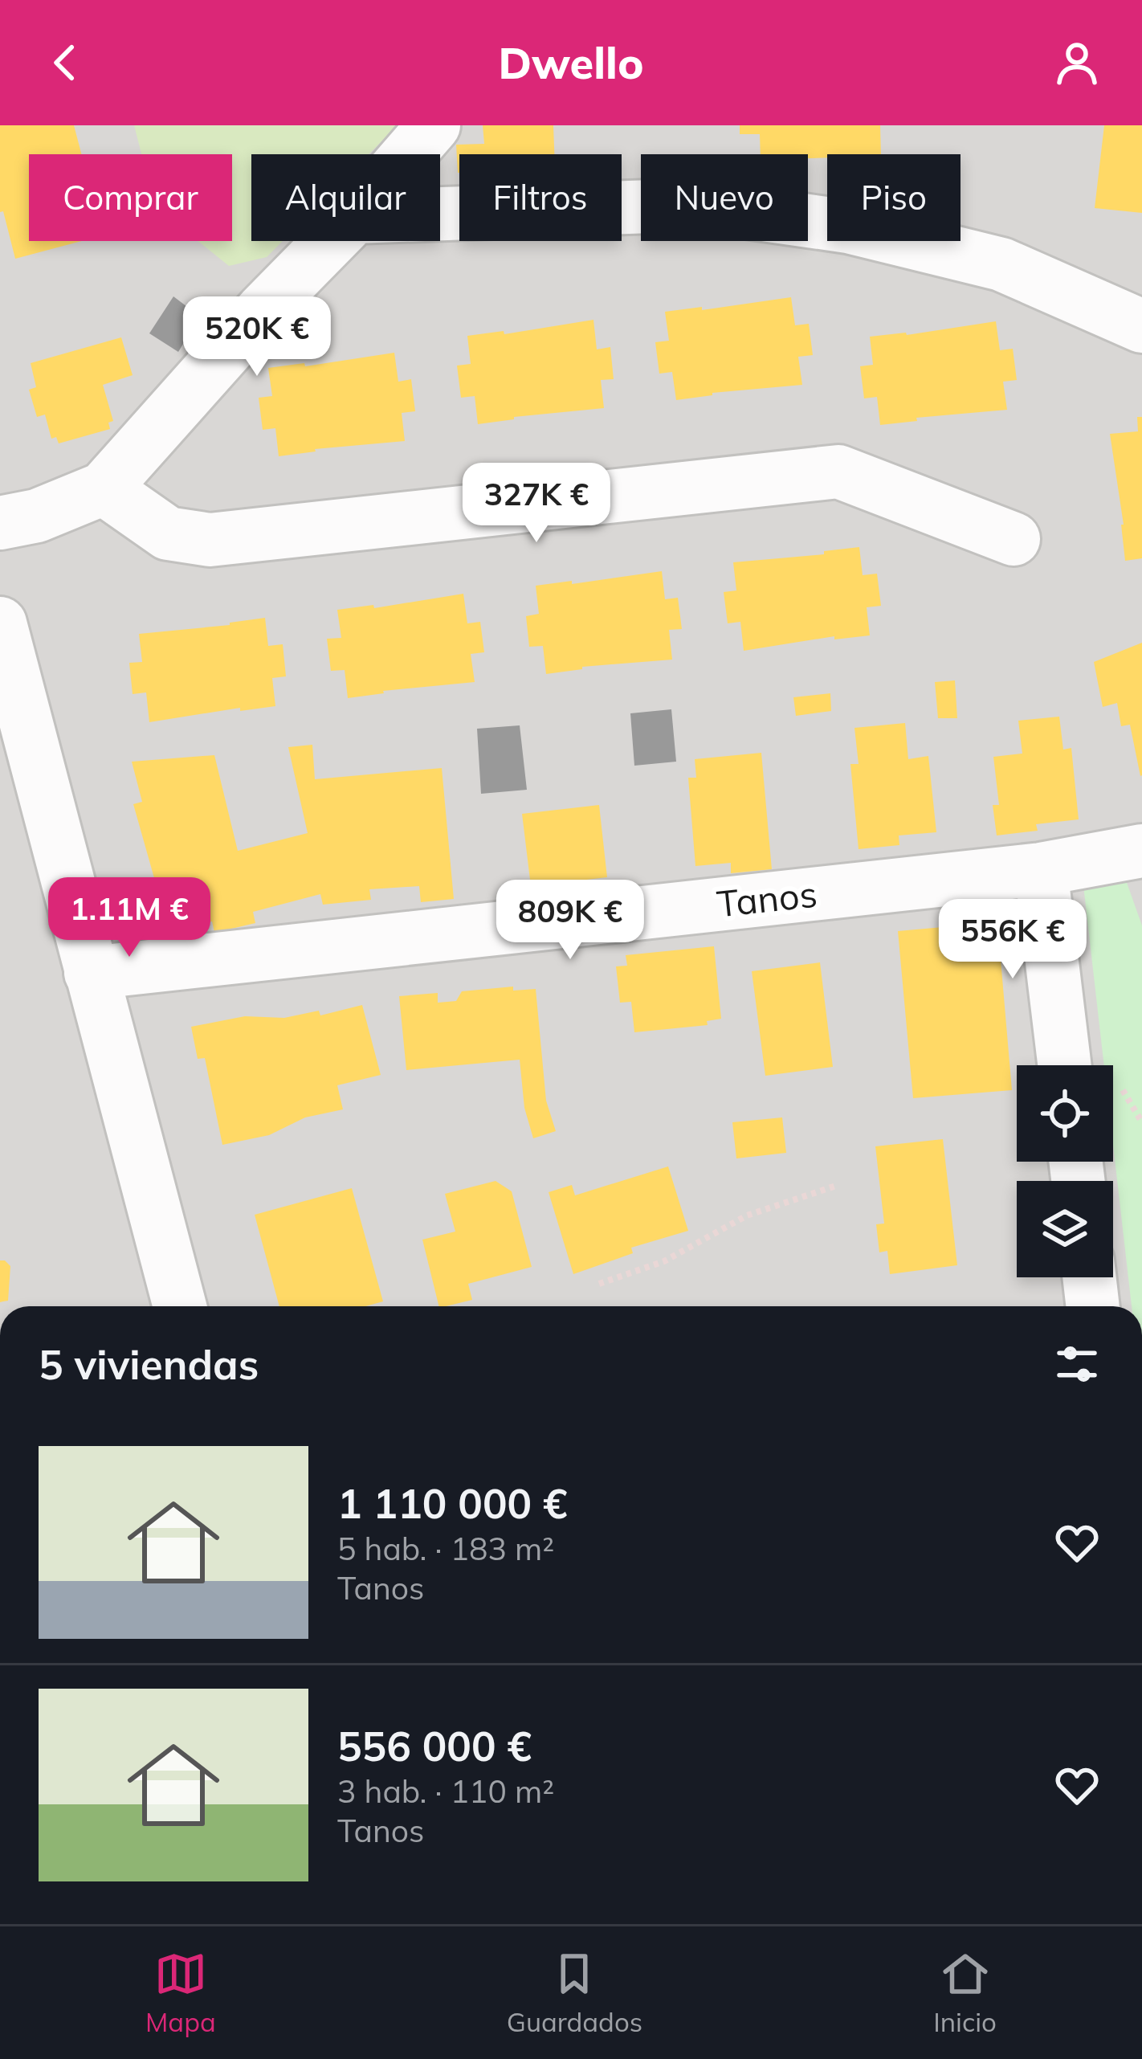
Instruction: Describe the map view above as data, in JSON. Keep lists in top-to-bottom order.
{
  "streets": {
    "street": ["Tanos"]
  },
  "page": {
    "header": "Dwello",
    "chip": [
      "Comprar",
      "Alquilar",
      "Filtros",
      "Nuevo",
      "Piso"
    ],
    "price": [
      "520K €",
      "327K €",
      "1.11M €",
      "809K €",
      "556K €"
    ],
    "heading": "5 viviendas",
    "list": [
      {
        "name": "1 110 000 €",
        "note": "5 hab. · 183 m² · Tanos"
      },
      {
        "name": "556 000 €",
        "note": "3 hab. · 110 m² · Tanos"
      }
    ],
    "tabs": ["Mapa", "Guardados", "Inicio"]
  }
}
